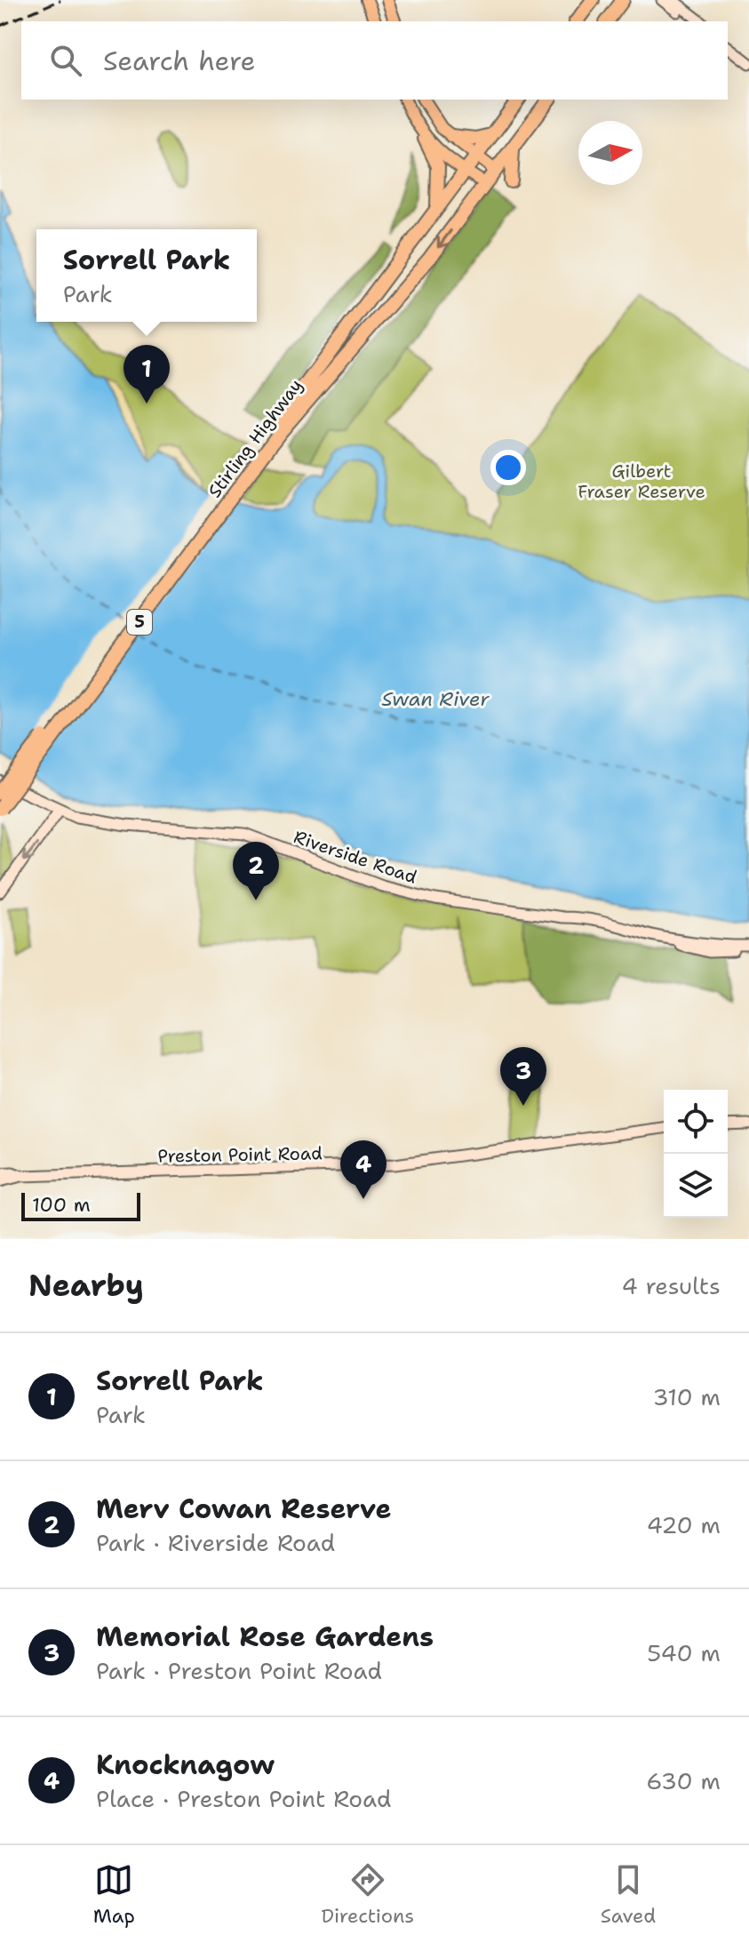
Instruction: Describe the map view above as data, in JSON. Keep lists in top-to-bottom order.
{
  "streets": {
    "highway": ["Stirling Highway", "5"],
    "street": ["Riverside Road", "Preston Point Road"]
  },
  "water": ["Swan River"],
  "parks": ["Gilbert Fraser Reserve"],
  "scale_bar": "100 m",
  "north": "right",
  "page": {
    "search": "Search here",
    "popup": ["Sorrell Park", "Park"],
    "pins": [
      "1",
      "2",
      "3",
      "4"
    ],
    "scale": "100 m",
    "heading": ["Nearby", "4 results"],
    "list": [
      {
        "mark": "1",
        "name": "Sorrell Park",
        "note": "Park",
        "value": "310 m"
      },
      {
        "mark": "2",
        "name": "Merv Cowan Reserve",
        "note": "Park · Riverside Road",
        "value": "420 m"
      },
      {
        "mark": "3",
        "name": "Memorial Rose Gardens",
        "note": "Park · Preston Point Road",
        "value": "540 m"
      },
      {
        "mark": "4",
        "name": "Knocknagow",
        "note": "Place · Preston Point Road",
        "value": "630 m"
      }
    ],
    "nav": ["Map", "Directions", "Saved"]
  }
}
